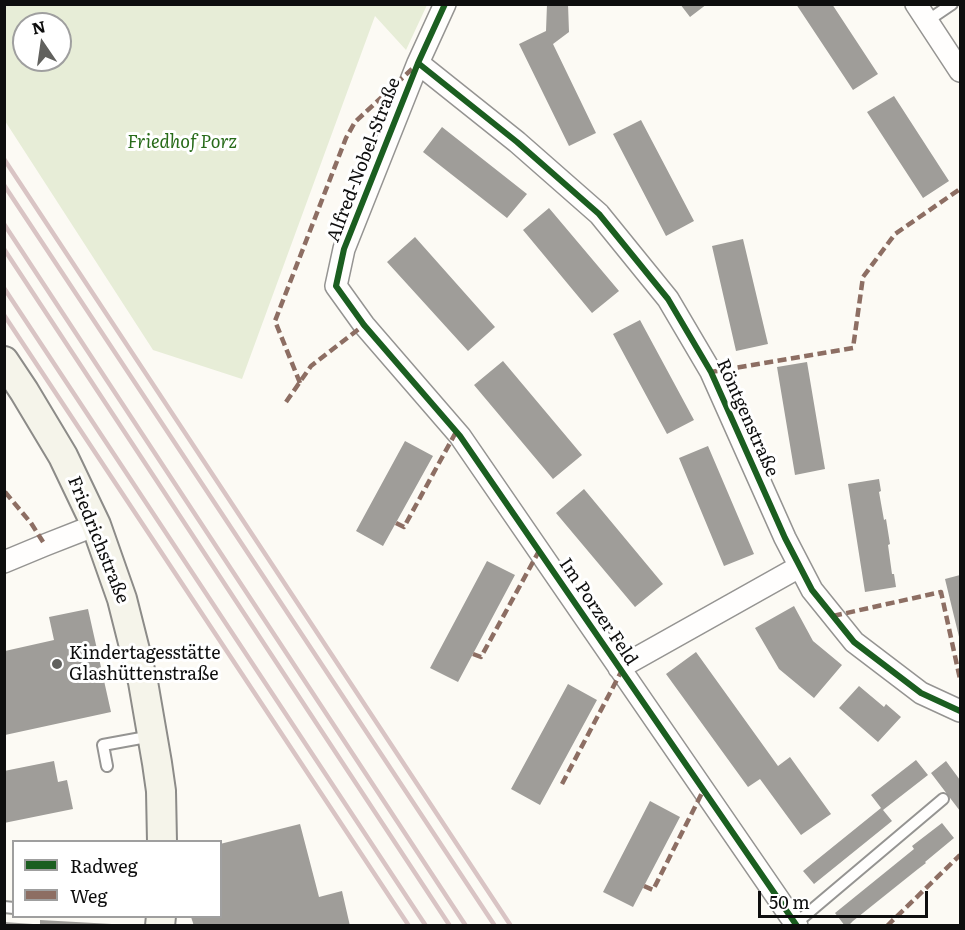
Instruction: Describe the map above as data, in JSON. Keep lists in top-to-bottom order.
{
  "streets": {
    "street": [
      "Alfred-Nobel-Straße",
      "Röntgenstraße",
      "Friedrichstraße",
      "Im Porzer Feld"
    ]
  },
  "crossings": [
    ["Alfred-Nobel-Straße", "Röntgenstraße"],
    ["Alfred-Nobel-Straße", "Im Porzer Feld"]
  ],
  "parks": ["Friedhof Porz"],
  "places": ["Kindertagesstätte Glashüttenstraße"],
  "legend": ["Radweg", "Weg"],
  "scale_bar": "50 m",
  "north": "top"
}
